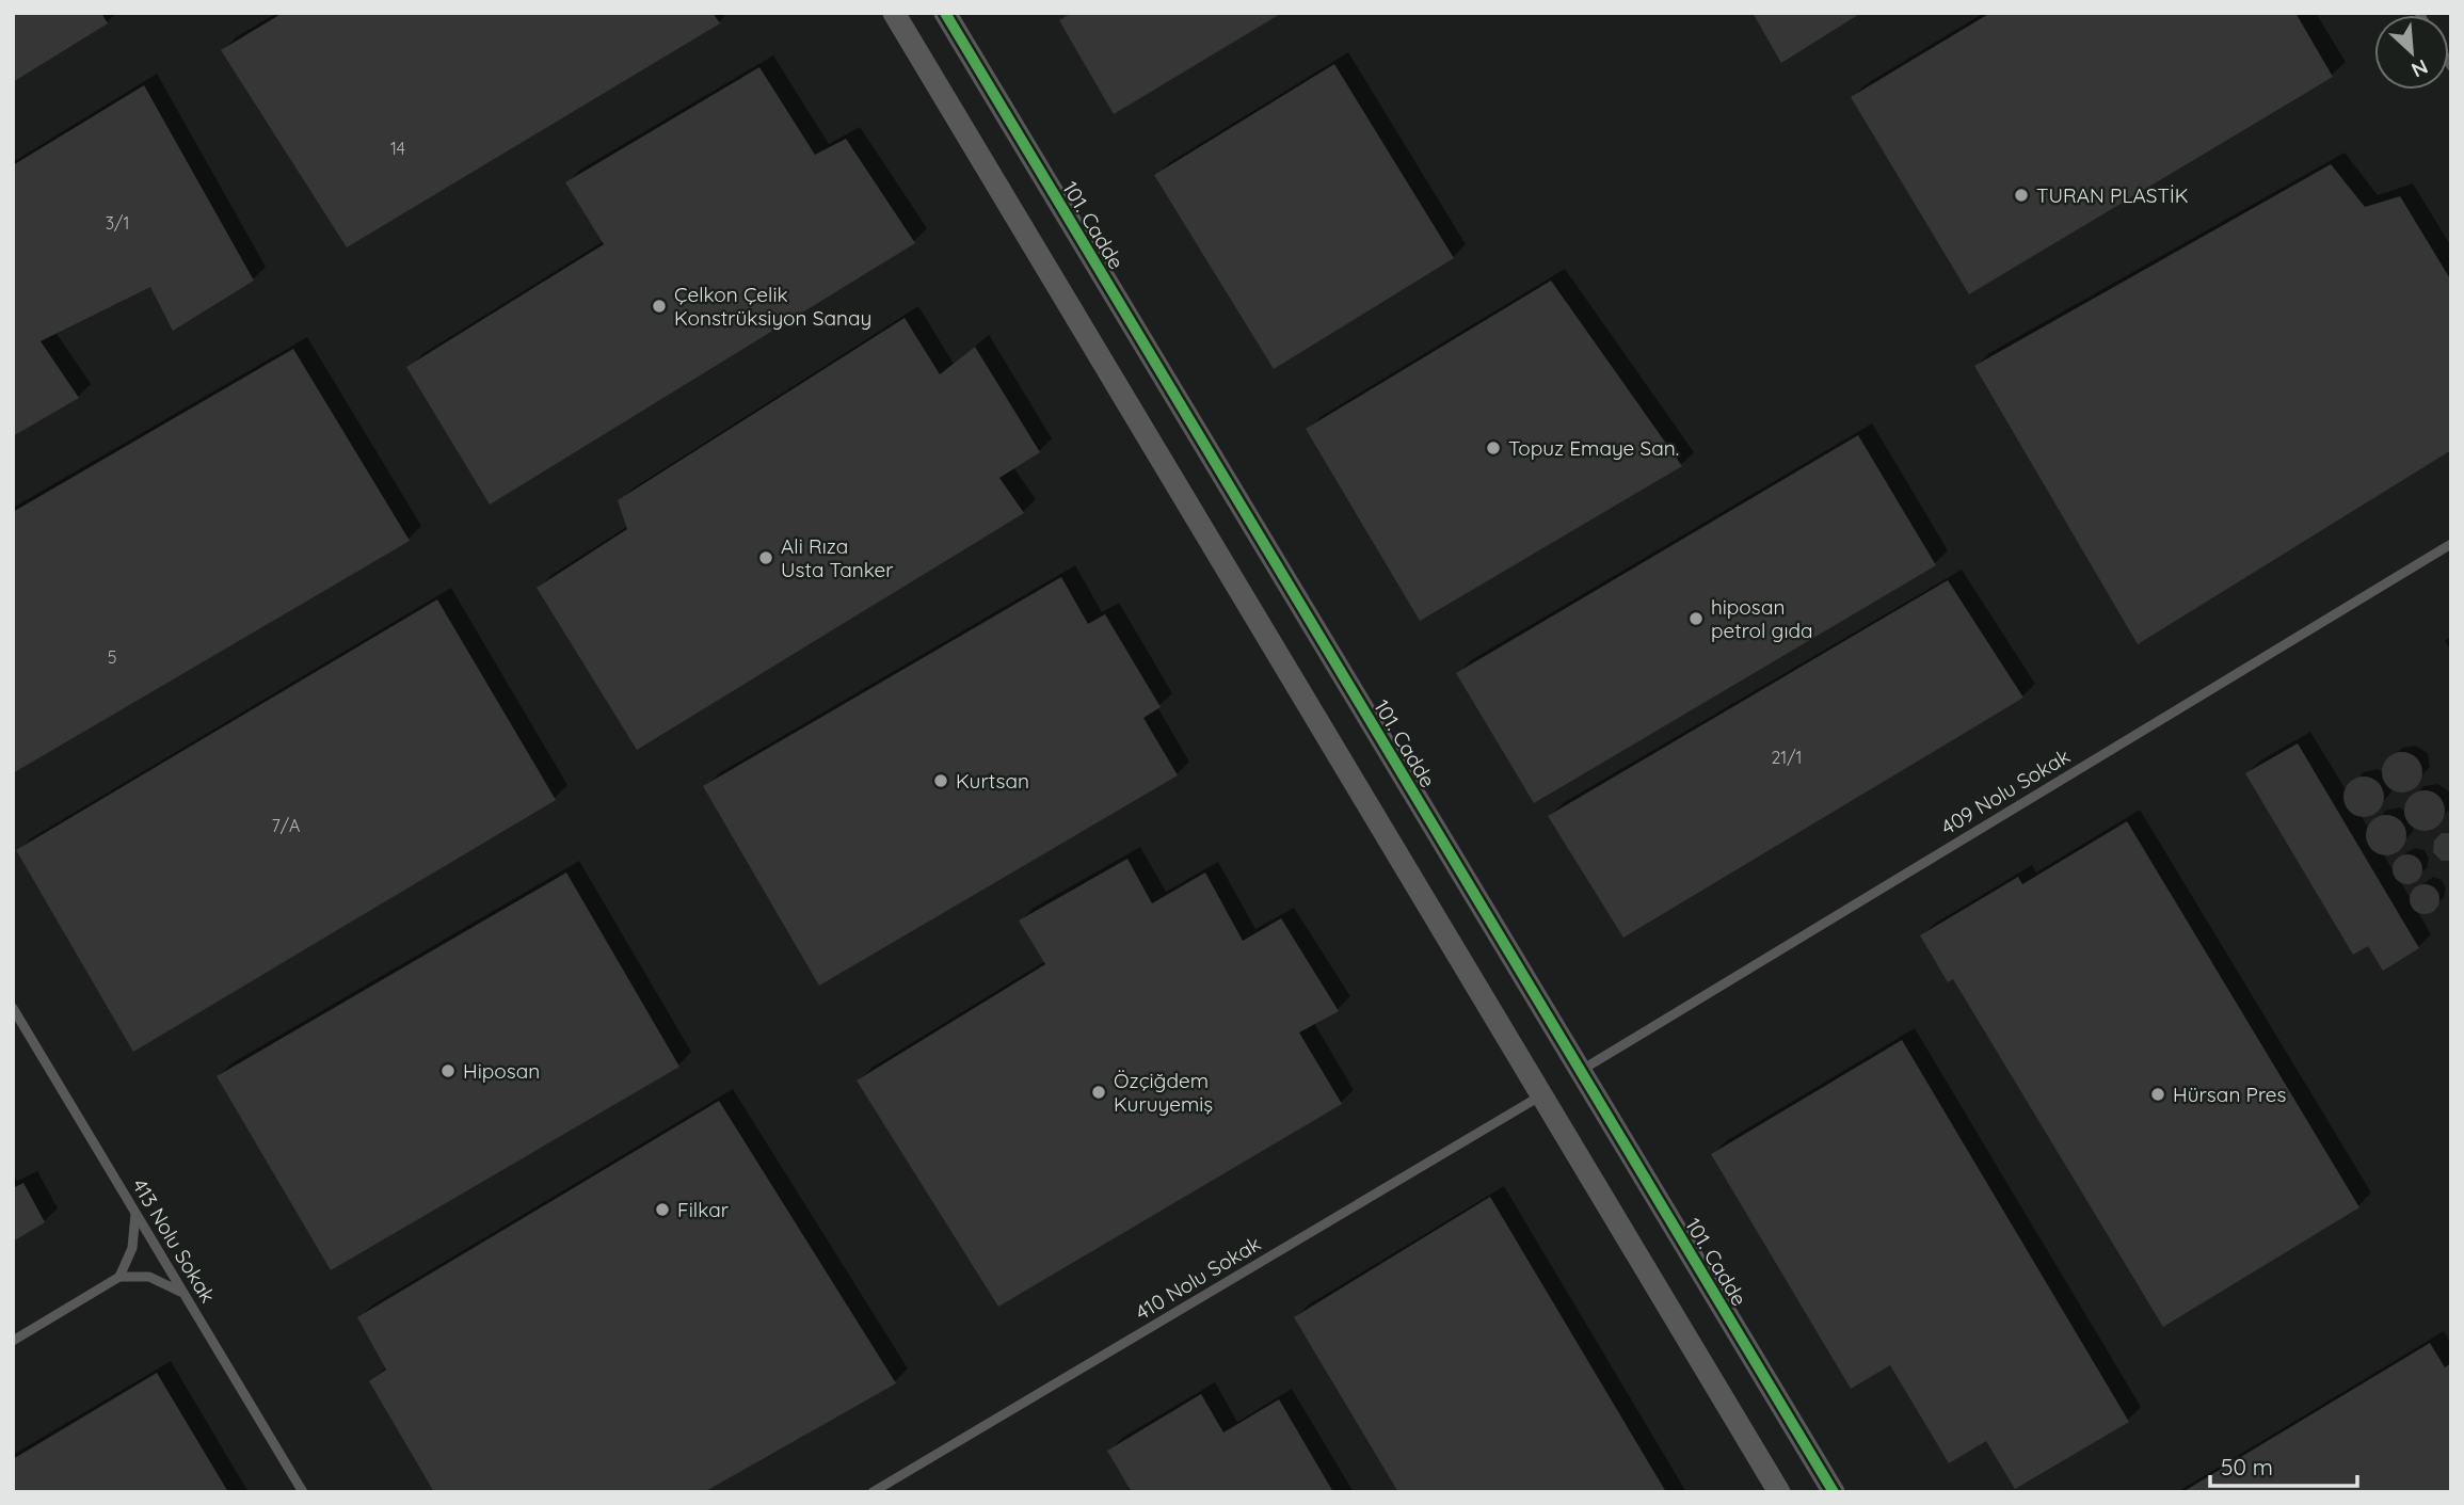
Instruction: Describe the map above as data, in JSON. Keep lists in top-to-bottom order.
{
  "streets": {
    "street": ["101. Cadde"],
    "lane": ["409 Nolu Sokak", "413 Nolu Sokak", "410 Nolu Sokak"]
  },
  "crossings": [
    ["101. Cadde", "409 Nolu Sokak"]
  ],
  "places": [
    "TURAN PLASTİK",
    "Çelkon Çelik Konstrüksiyon Sanay",
    "Topuz Emaye San.",
    "Ali Rıza Usta Tanker",
    "hiposan petrol gıda",
    "Kurtsan",
    "Hiposan",
    "Özçiğdem Kuruyemiş",
    "Hürsan Pres",
    "Filkar"
  ],
  "house_numbers": [
    "14",
    "3/1",
    "5",
    "21/1",
    "7/A"
  ],
  "scale_bar": "50 m",
  "north": "bottom right"
}
